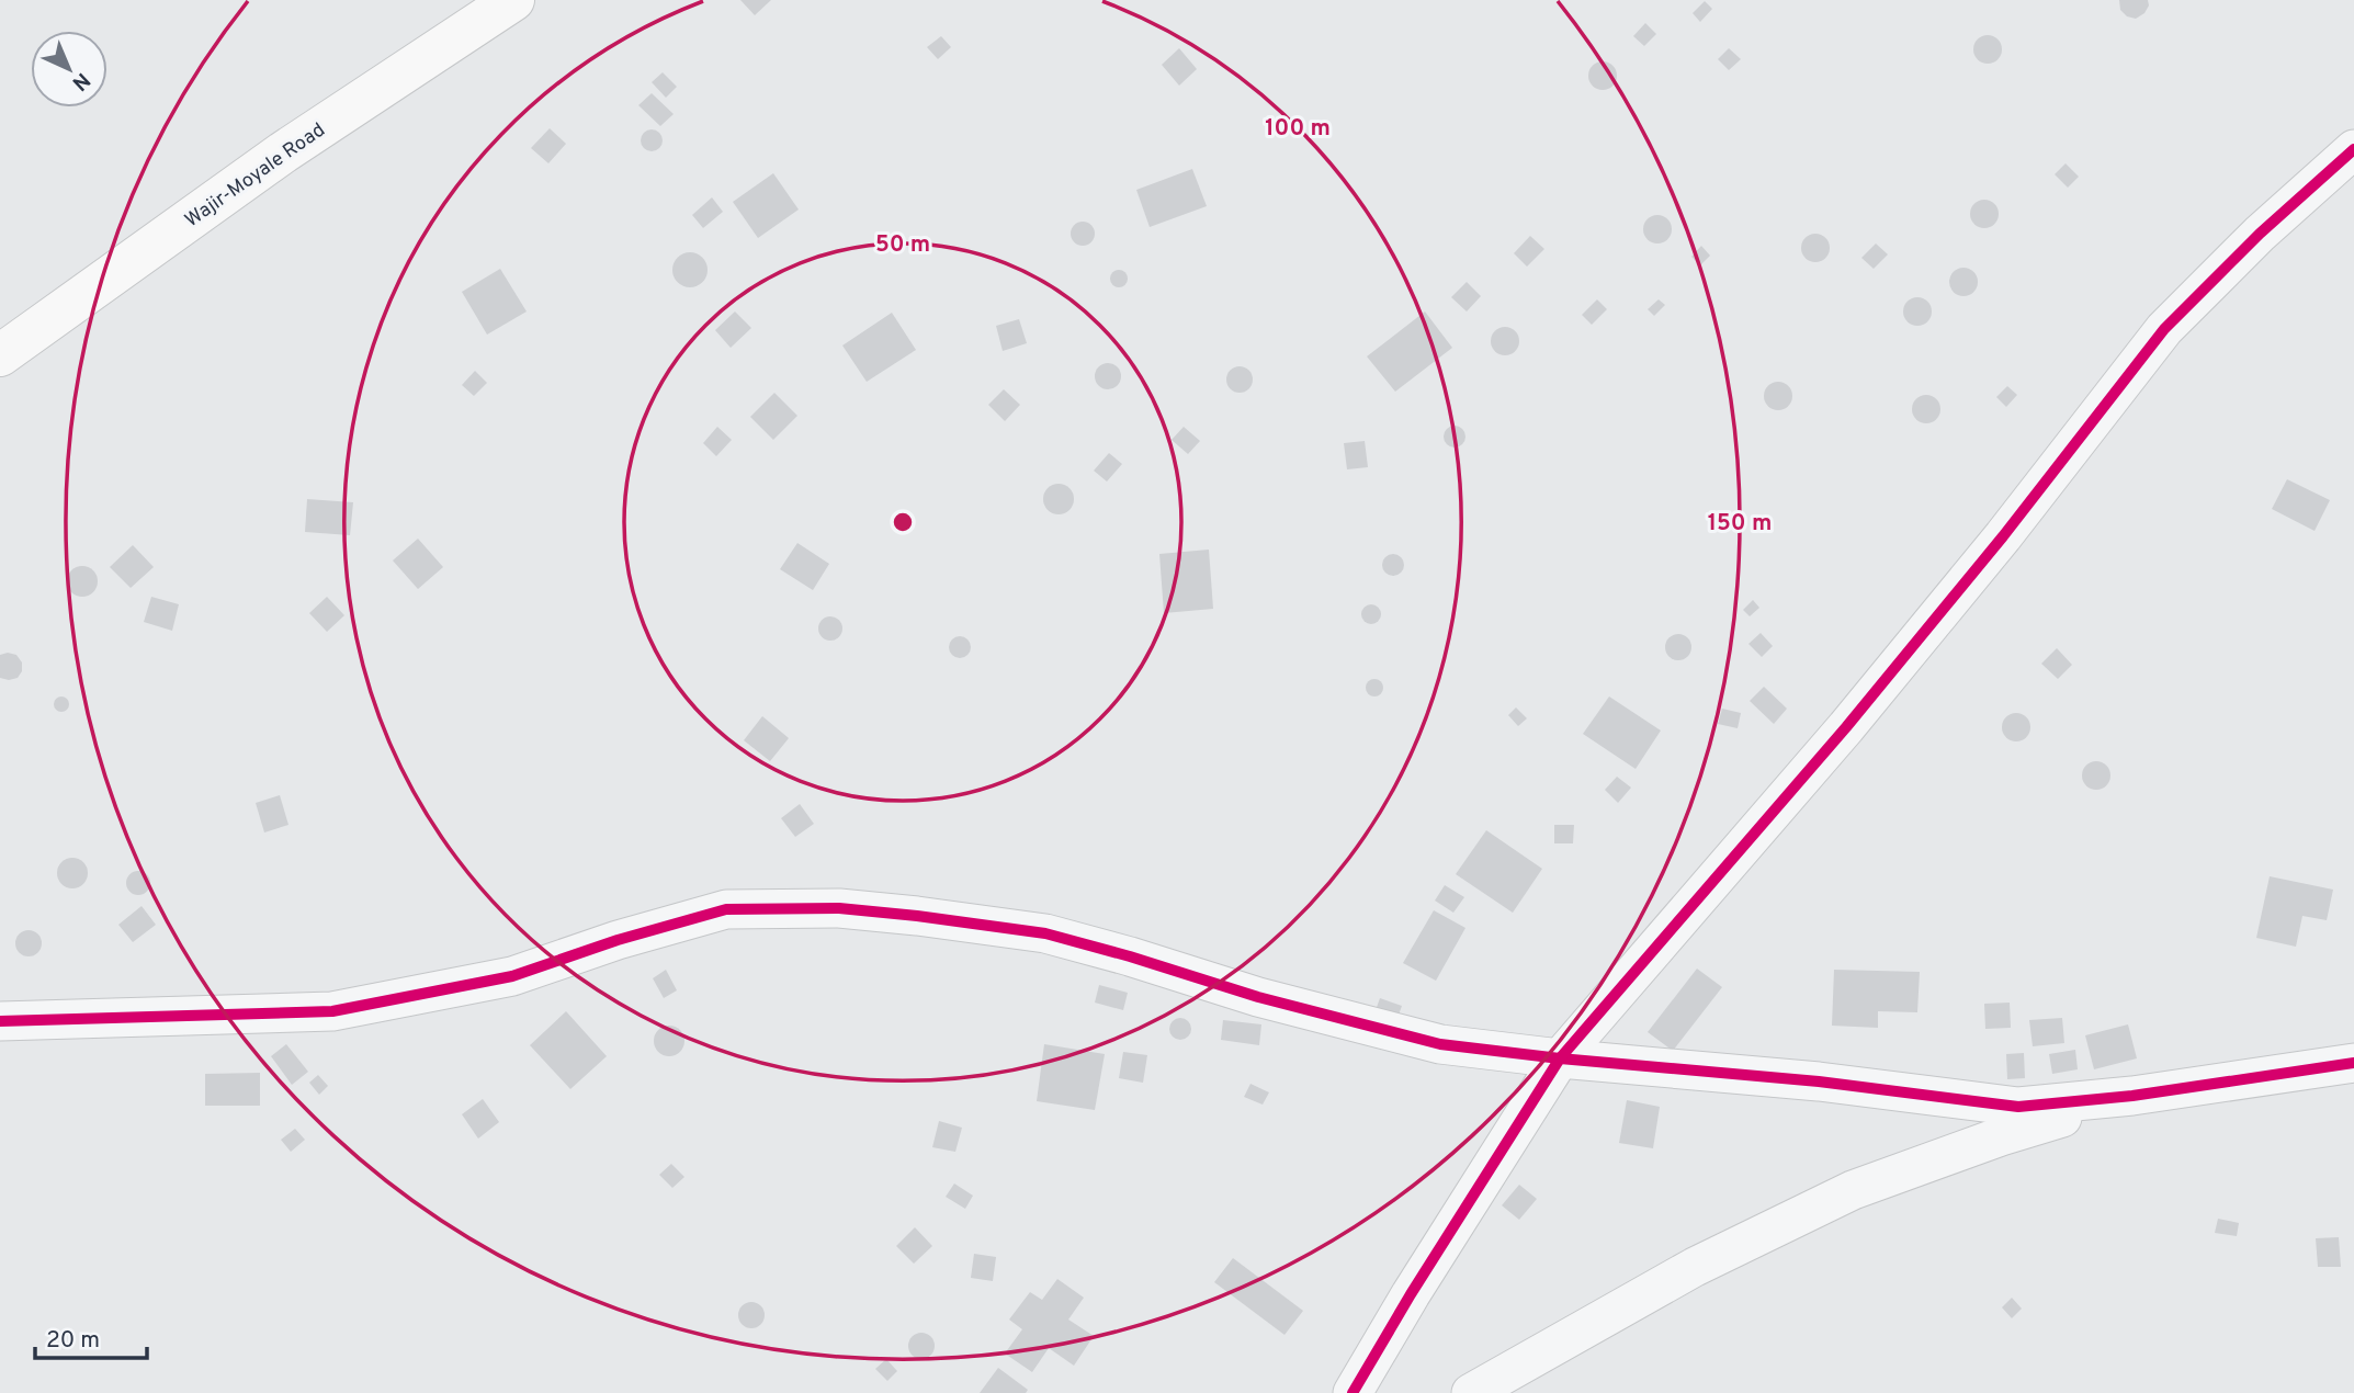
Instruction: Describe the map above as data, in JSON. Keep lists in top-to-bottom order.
{
  "streets": {
    "main road": ["Wajir-Moyale Road"]
  },
  "scale_bar": "20 m",
  "north": "bottom right",
  "rings": ["100 m", "50 m", "150 m"]
}
